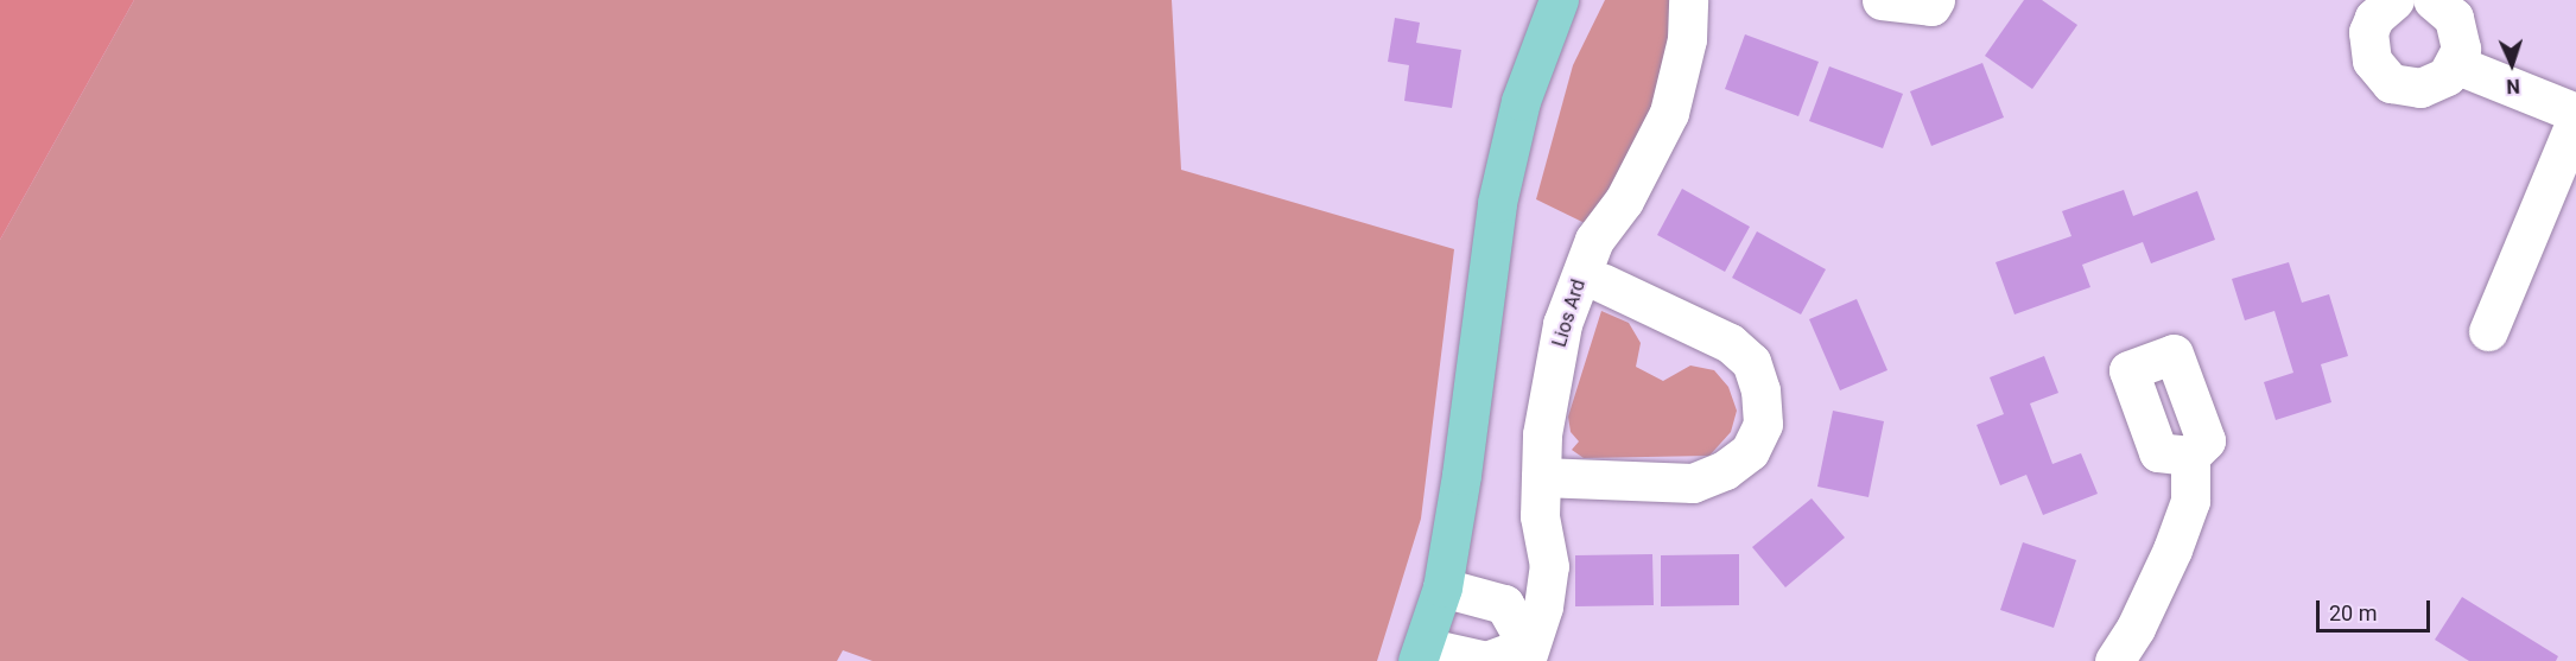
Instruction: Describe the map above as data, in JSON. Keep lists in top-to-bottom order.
{
  "streets": {
    "street": ["Lios Ard"]
  },
  "scale_bar": "20 m",
  "north": "bottom"
}
